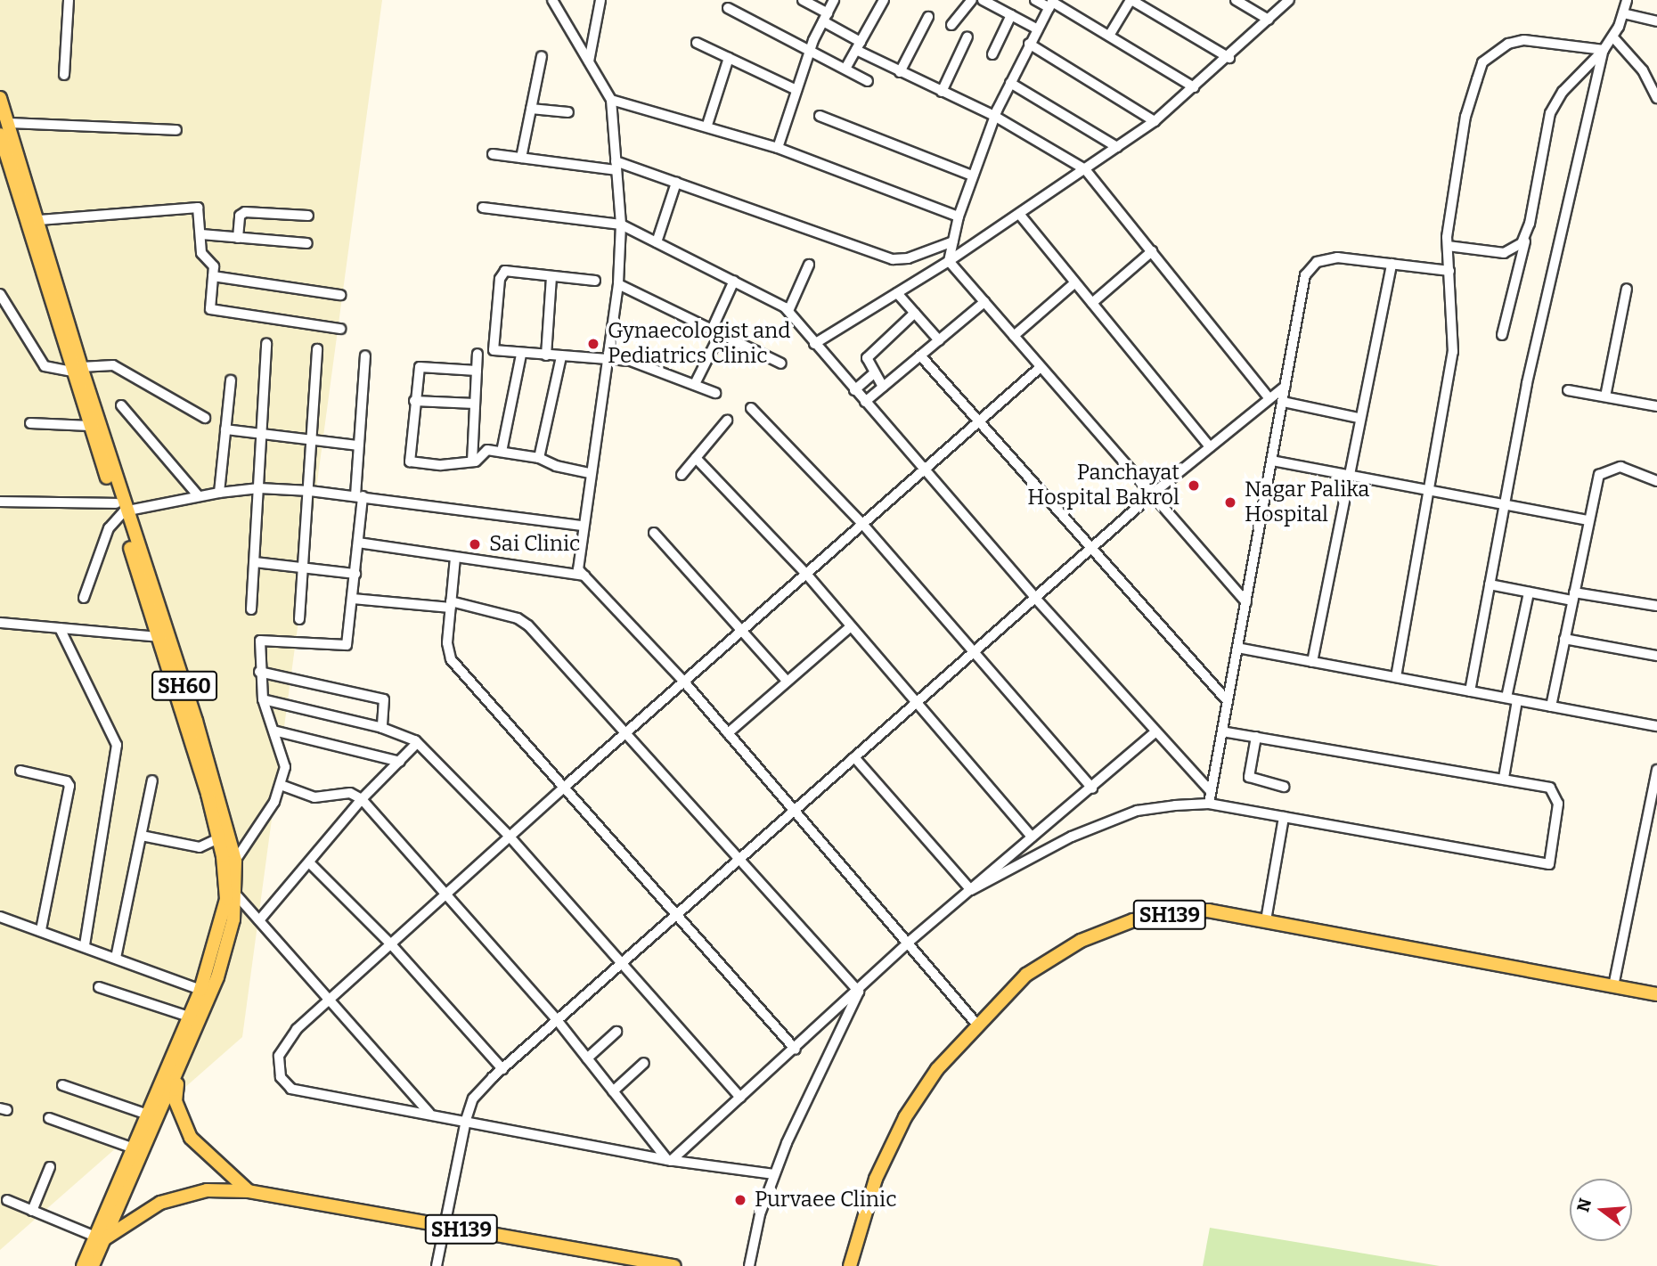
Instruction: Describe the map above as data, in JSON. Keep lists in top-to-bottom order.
{
  "streets": {
    "main road": ["SH60", "SH139"]
  },
  "crossings": [
    ["SH60", "SH139"]
  ],
  "places": [
    "Gynaecologist and Pediatrics Clinic",
    "Panchayat Hospital Bakrol",
    "Nagar Palika Hospital",
    "Sai Clinic",
    "Purvaee Clinic"
  ],
  "north": "left"
}
